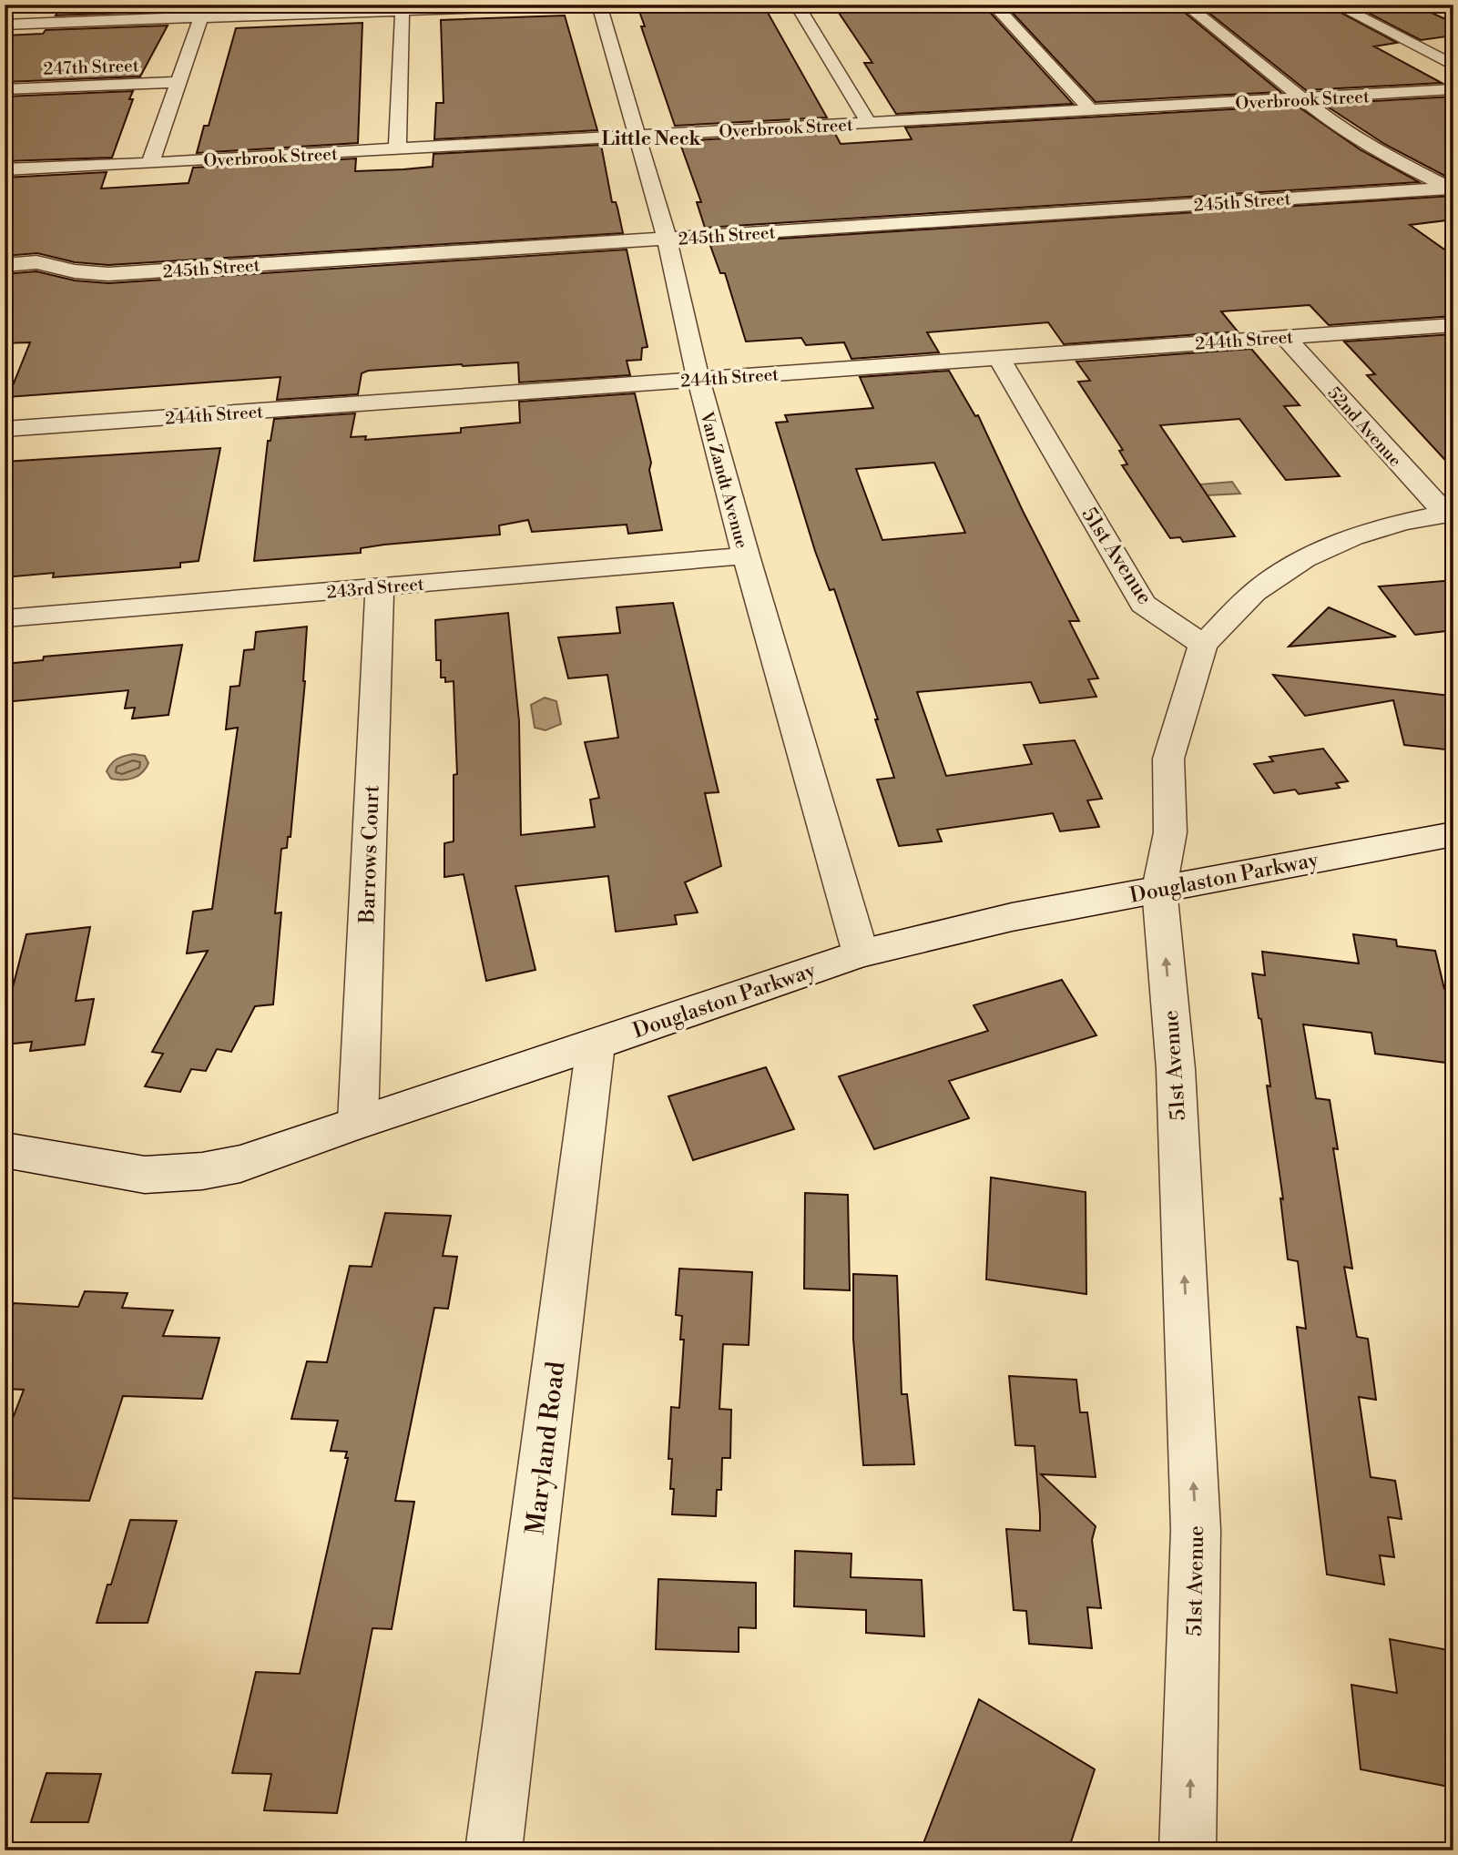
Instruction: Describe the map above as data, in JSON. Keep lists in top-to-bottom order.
{
  "streets": {
    "street": [
      "247th Street",
      "Overbrook Street",
      "245th Street",
      "244th Street",
      "52nd Avenue",
      "Van Zandt Avenue",
      "51st Avenue",
      "243rd Street",
      "Barrows Court",
      "Douglaston Parkway",
      "Maryland Road"
    ]
  },
  "crossings": [
    ["Overbrook Street", "Van Zandt Avenue"],
    ["245th Street", "Van Zandt Avenue"],
    ["244th Street", "52nd Avenue"],
    ["244th Street", "Van Zandt Avenue"],
    ["244th Street", "51st Avenue"],
    ["Van Zandt Avenue", "243rd Street"],
    ["Van Zandt Avenue", "Douglaston Parkway"],
    ["51st Avenue", "Douglaston Parkway"],
    ["243rd Street", "Barrows Court"],
    ["Barrows Court", "Douglaston Parkway"],
    ["Douglaston Parkway", "Maryland Road"]
  ],
  "one_way": ["51st Avenue"],
  "districts": ["Little Neck"]
}
